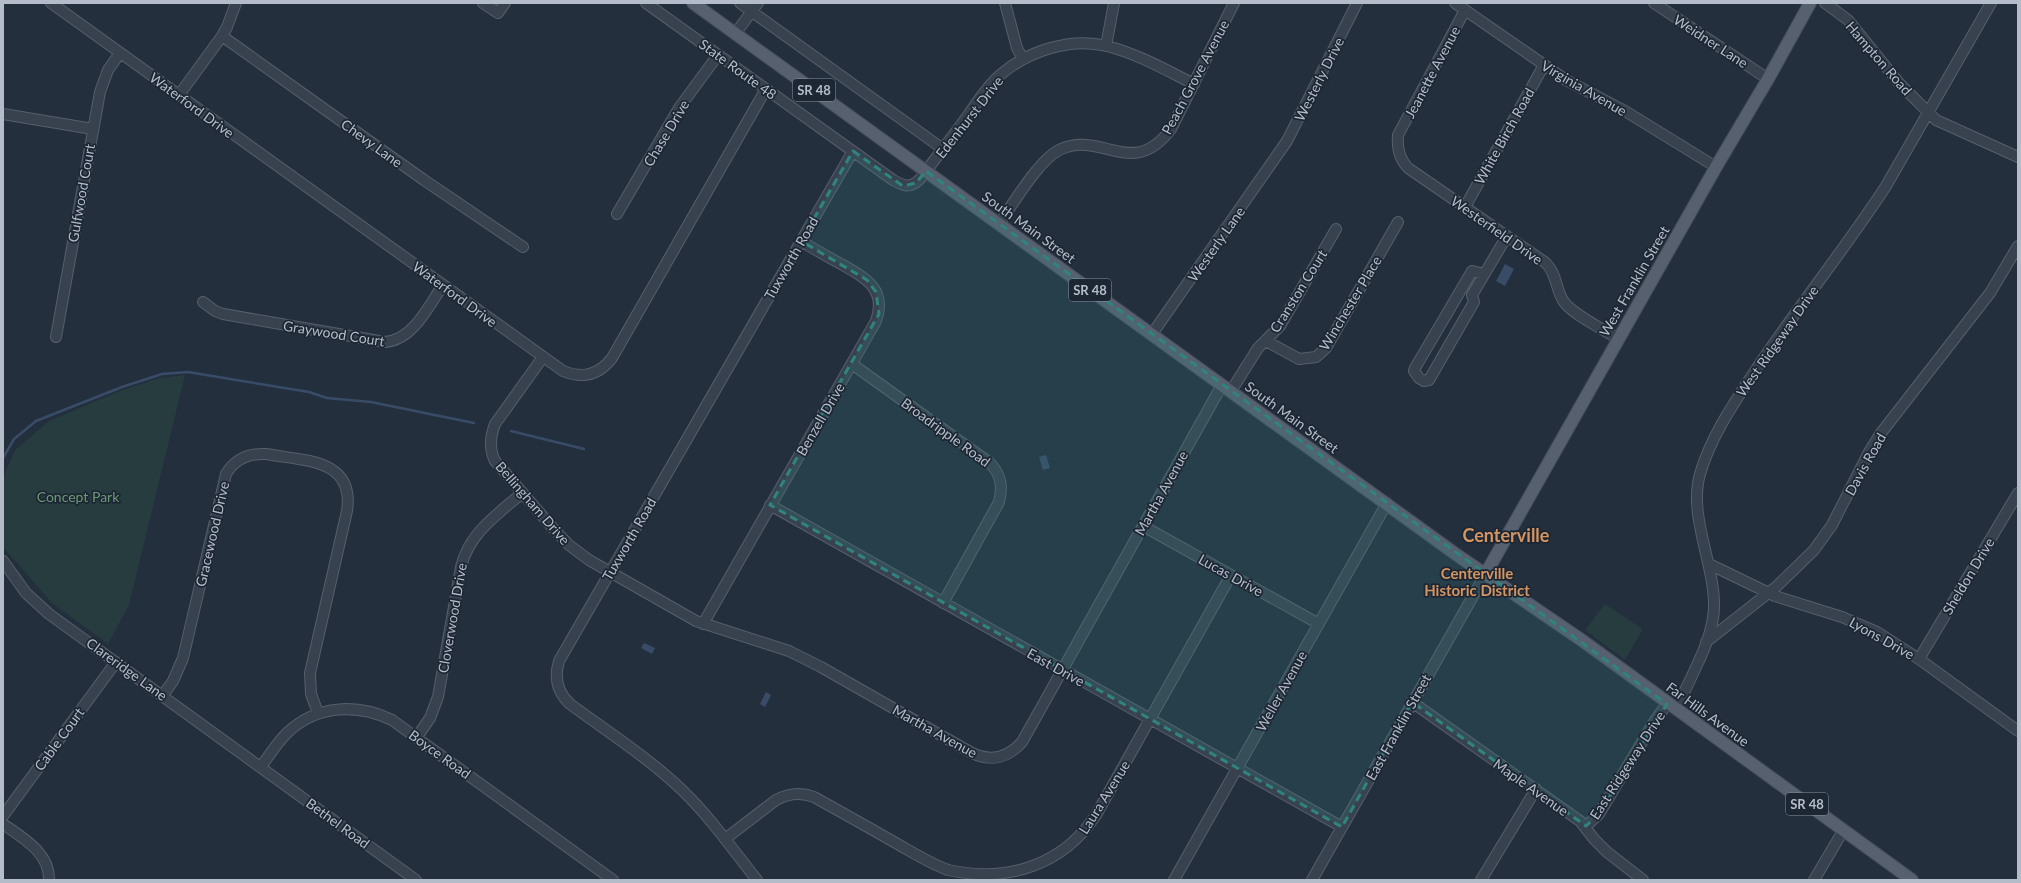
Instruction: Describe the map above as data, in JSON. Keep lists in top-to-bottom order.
{
  "streets": {
    "main road": [
      "SR 48",
      "South Main Street",
      "West Franklin Street",
      "Far Hills Avenue"
    ],
    "street": [
      "Weidner Lane",
      "Hampton Road",
      "State Route 48",
      "Jeanette Avenue",
      "Peach Grove Avenue",
      "Westerly Drive",
      "Virginia Avenue",
      "Waterford Drive",
      "Edenhurst Drive",
      "Chase Drive",
      "White Birch Road",
      "Chevy Lane",
      "Gulfwood Court",
      "Westerfield Drive",
      "Westerly Lane",
      "Tuxworth Road",
      "Cranston Court",
      "Winchester Place",
      "Graywood Court",
      "West Ridgeway Drive",
      "Benzell Drive",
      "Broadripple Road",
      "Davis Road",
      "Martha Avenue",
      "Bellingham Drive",
      "Gracewood Drive",
      "Lucas Drive",
      "Sheldon Drive",
      "Cloverwood Drive",
      "Lyons Drive",
      "East Drive",
      "Clareridge Lane",
      "Weller Avenue",
      "East Franklin Street",
      "Cable Court",
      "Boyce Road",
      "East Ridgeway Drive",
      "Maple Avenue",
      "Laura Avenue",
      "Bethel Road"
    ]
  },
  "crossings": [
    ["Weidner Lane", "West Franklin Street"],
    ["Hampton Road", "West Ridgeway Drive"],
    ["State Route 48", "Waterford Drive"],
    ["State Route 48", "Edenhurst Drive"],
    ["State Route 48", "Chase Drive"],
    ["State Route 48", "South Main Street"],
    ["State Route 48", "Tuxworth Road"],
    ["Jeanette Avenue", "Virginia Avenue"],
    ["Jeanette Avenue", "Westerfield Drive"],
    ["Peach Grove Avenue", "Edenhurst Drive"],
    ["Peach Grove Avenue", "South Main Street"],
    ["Westerly Drive", "Westerly Lane"],
    ["Virginia Avenue", "White Birch Road"],
    ["Virginia Avenue", "West Franklin Street"],
    ["Waterford Drive", "Gulfwood Court"],
    ["Waterford Drive", "Graywood Court"],
    ["Waterford Drive", "Bellingham Drive"],
    ["Edenhurst Drive", "South Main Street"],
    ["White Birch Road", "Westerfield Drive"],
    ["South Main Street", "Westerly Lane"],
    ["South Main Street", "West Franklin Street"],
    ["South Main Street", "Cranston Court"],
    ["South Main Street", "Martha Avenue"],
    ["South Main Street", "Weller Avenue"],
    ["South Main Street", "Far Hills Avenue"],
    ["South Main Street", "East Franklin Street"],
    ["Westerfield Drive", "West Franklin Street"],
    ["Tuxworth Road", "Benzell Drive"],
    ["Tuxworth Road", "Martha Avenue"],
    ["Tuxworth Road", "Bellingham Drive"],
    ["Tuxworth Road", "Laura Avenue"],
    ["West Franklin Street", "Far Hills Avenue"],
    ["West Franklin Street", "East Franklin Street"],
    ["Cranston Court", "Winchester Place"],
    ["Cranston Court", "Martha Avenue"],
    ["West Ridgeway Drive", "Davis Road"],
    ["West Ridgeway Drive", "Lyons Drive"],
    ["West Ridgeway Drive", "Far Hills Avenue"],
    ["West Ridgeway Drive", "East Ridgeway Drive"],
    ["Benzell Drive", "Broadripple Road"],
    ["Benzell Drive", "Martha Avenue"],
    ["Benzell Drive", "East Drive"],
    ["Broadripple Road", "East Drive"],
    ["Davis Road", "Lyons Drive"],
    ["Martha Avenue", "Bellingham Drive"],
    ["Martha Avenue", "Lucas Drive"],
    ["Martha Avenue", "East Drive"],
    ["Bellingham Drive", "Cloverwood Drive"],
    ["Gracewood Drive", "Clareridge Lane"],
    ["Gracewood Drive", "Boyce Road"],
    ["Lucas Drive", "Weller Avenue"],
    ["Lucas Drive", "Laura Avenue"],
    ["Sheldon Drive", "Lyons Drive"],
    ["Cloverwood Drive", "Boyce Road"],
    ["East Drive", "Weller Avenue"],
    ["East Drive", "East Franklin Street"],
    ["East Drive", "Laura Avenue"],
    ["Clareridge Lane", "Cable Court"],
    ["Clareridge Lane", "Boyce Road"],
    ["Clareridge Lane", "Bethel Road"],
    ["Far Hills Avenue", "East Franklin Street"],
    ["Far Hills Avenue", "East Ridgeway Drive"],
    ["East Franklin Street", "Maple Avenue"],
    ["Boyce Road", "Bethel Road"],
    ["East Ridgeway Drive", "Maple Avenue"]
  ],
  "districts": ["Centerville", "Centerville Historic District"],
  "parks": ["Concept Park"]
}
